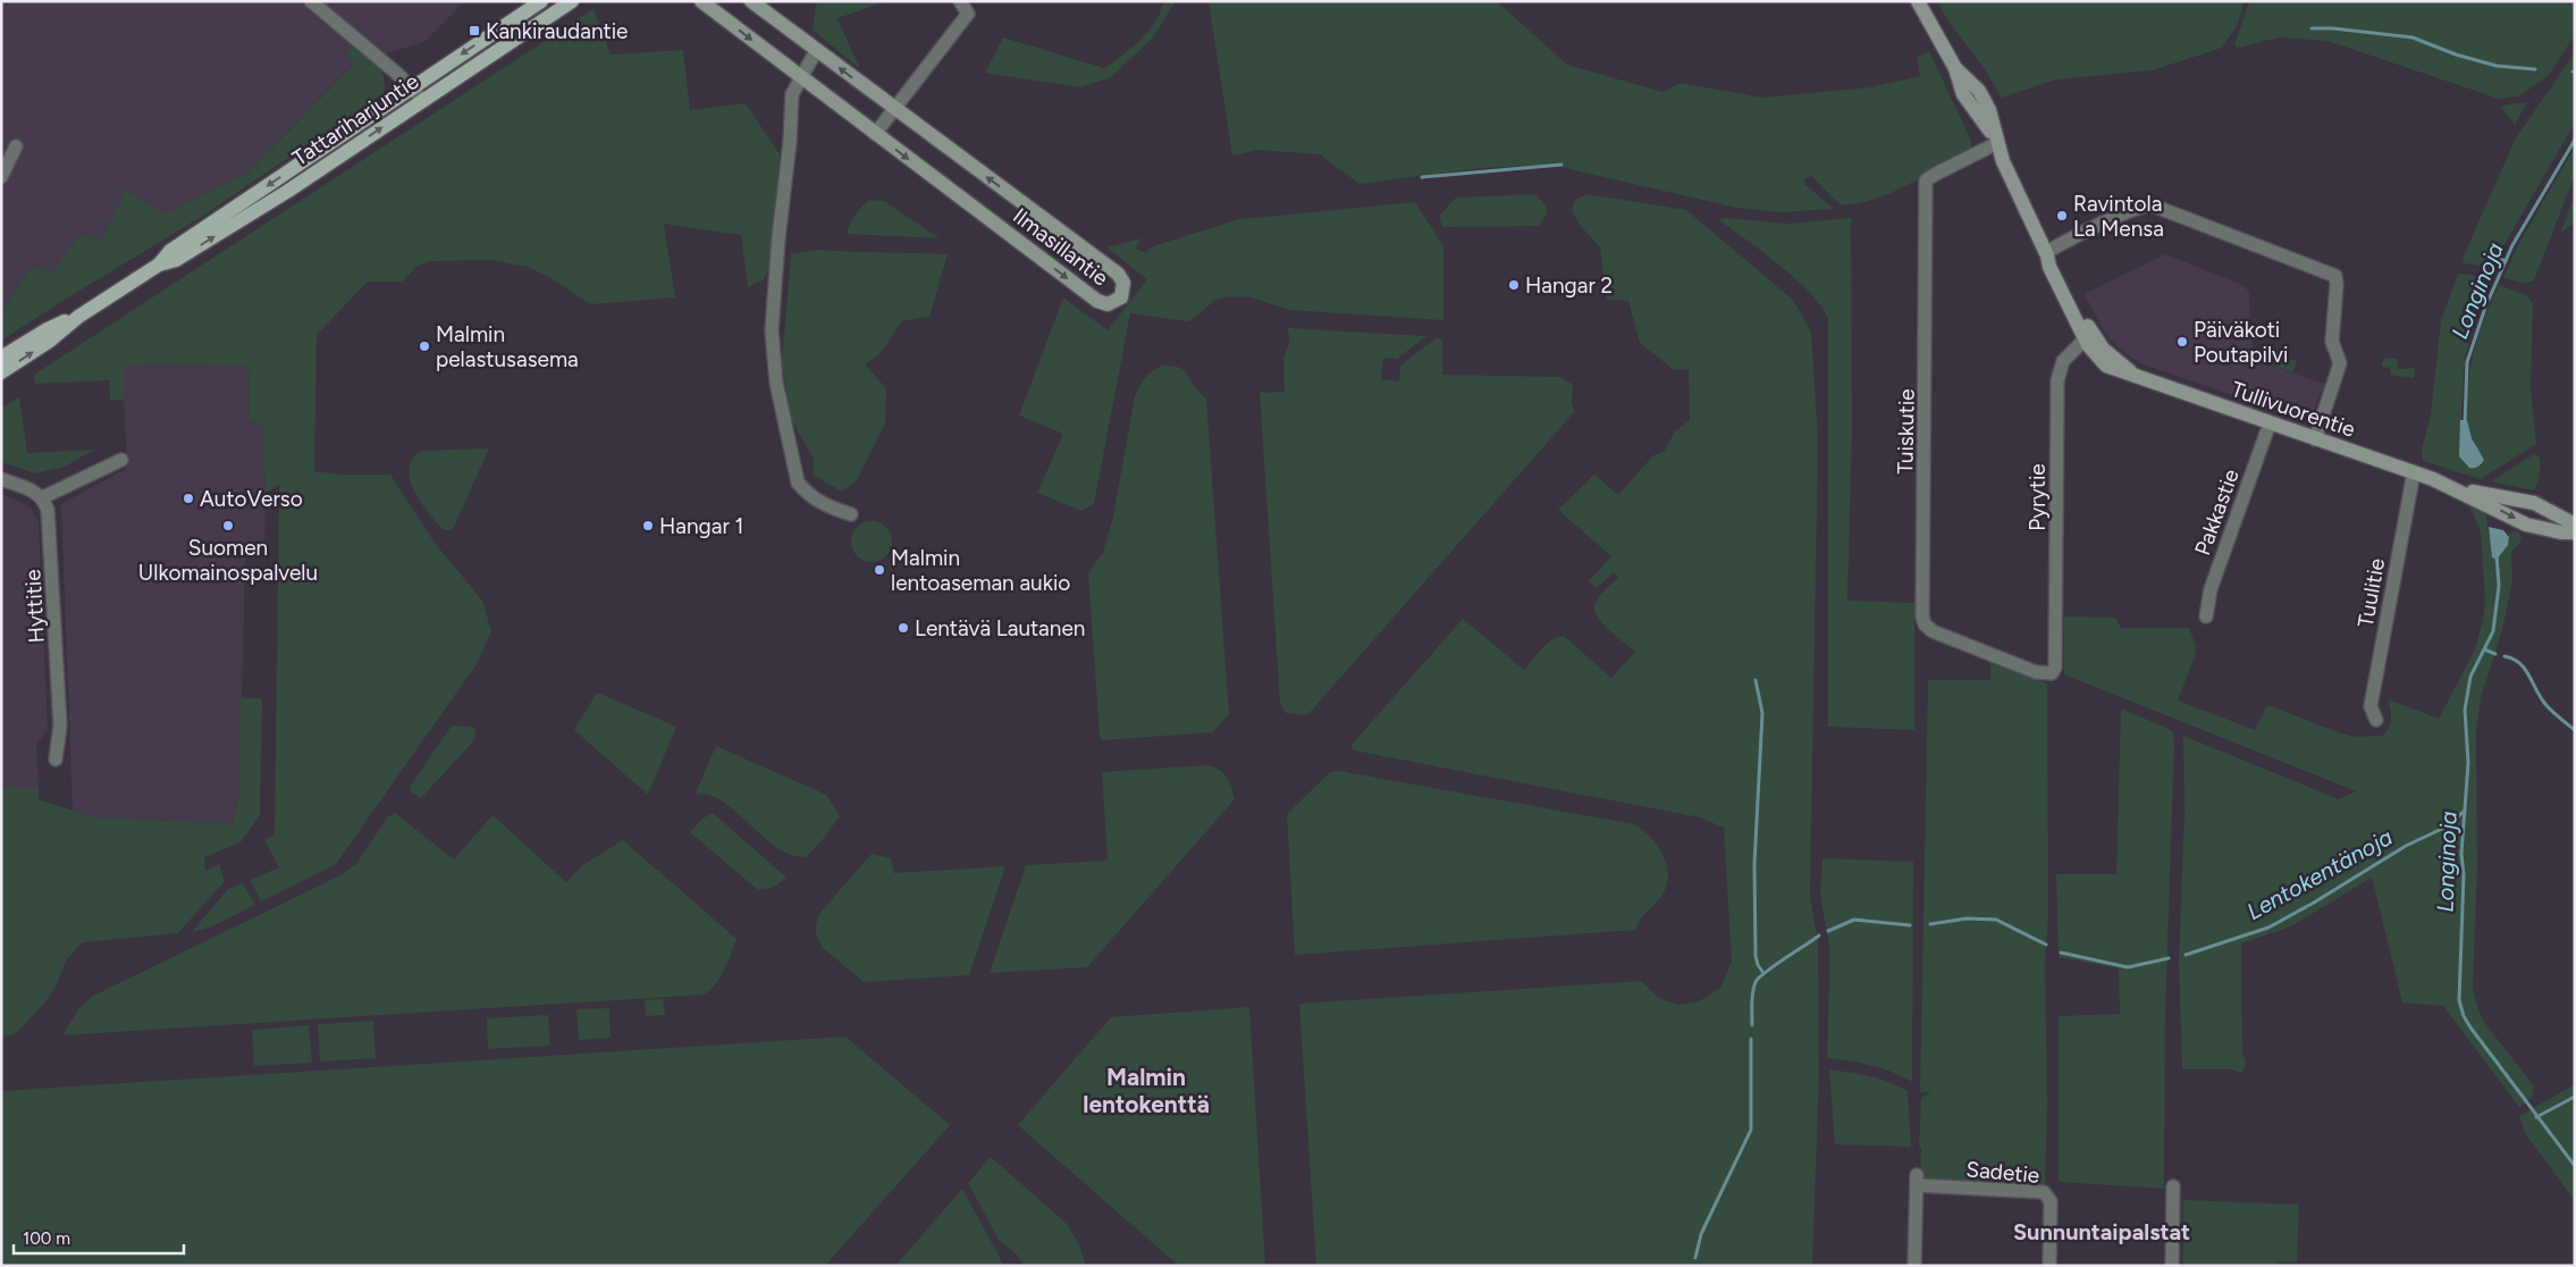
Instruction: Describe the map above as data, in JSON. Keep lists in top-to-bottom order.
{
  "streets": {
    "main road": ["Tattariharjuntie", "Ilmasillantie", "Tullivuorentie"],
    "street": [
      "Tuiskutie",
      "Pyrytie",
      "Pakkastie",
      "Tuulitie",
      "Hyttitie",
      "Sadetie"
    ]
  },
  "crossings": [
    ["Tullivuorentie", "Tuiskutie"],
    ["Tullivuorentie", "Pyrytie"],
    ["Tullivuorentie", "Pakkastie"],
    ["Tullivuorentie", "Tuulitie"],
    ["Tuiskutie", "Pyrytie"]
  ],
  "districts": ["Malmin lentokenttä", "Sunnuntaipalstat"],
  "water": ["Longinoja", "Lentokentänoja"],
  "places": {
    "transit": ["Kankiraudantie"],
    "other": [
      "Ravintola La Mensa",
      "Hangar 2",
      "Päiväkoti Poutapilvi",
      "Malmin pelastusasema",
      "AutoVerso",
      "Suomen Ulkomainospalvelu",
      "Hangar 1",
      "Malmin lentoaseman aukio",
      "Lentävä Lautanen"
    ]
  },
  "scale_bar": "100 m"
}
